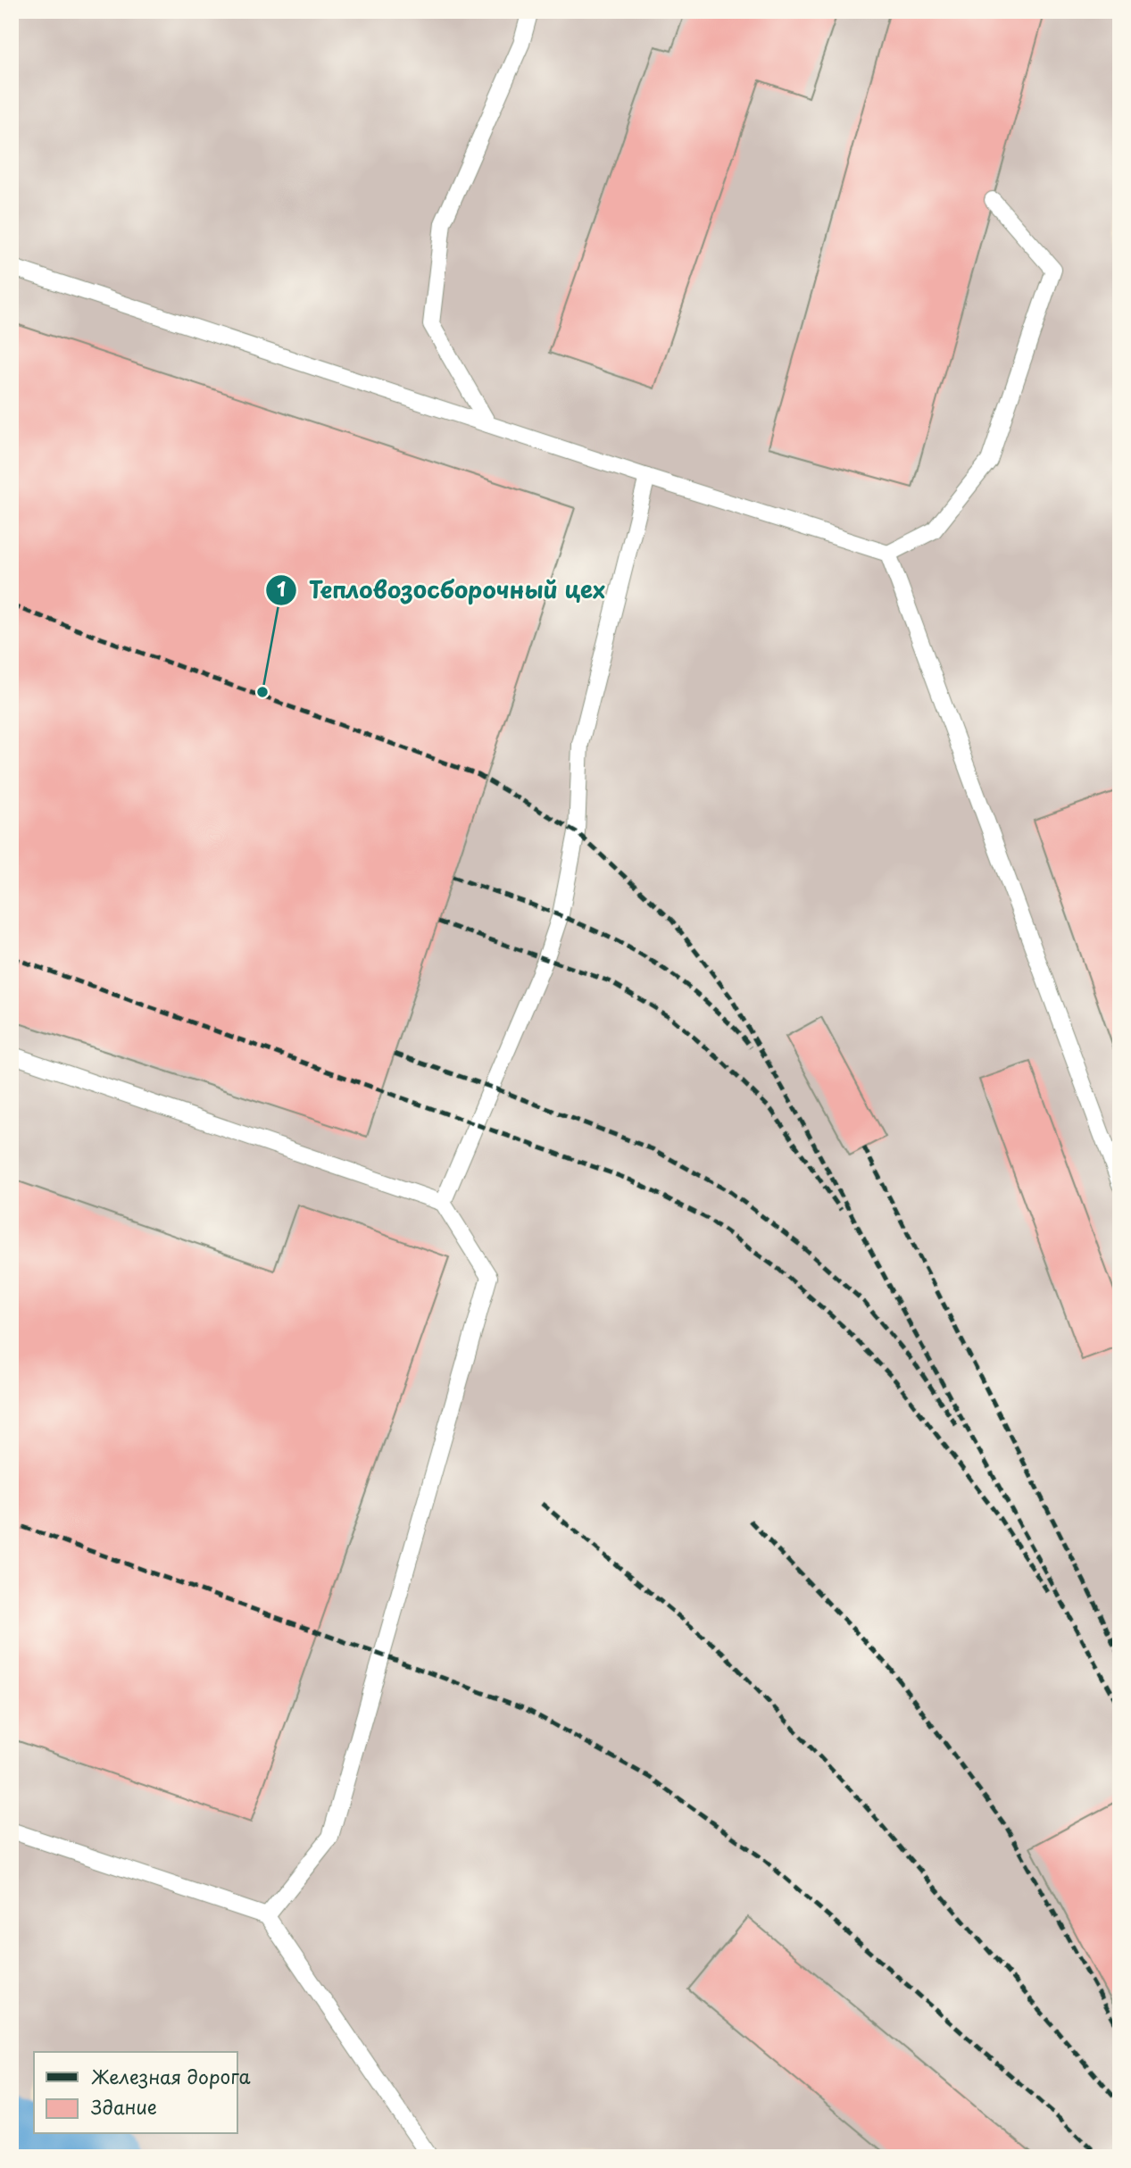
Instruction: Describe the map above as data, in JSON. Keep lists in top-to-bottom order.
{
  "places": ["Тепловозосборочный цех"],
  "legend": ["Железная дорога", "Здание"]
}
